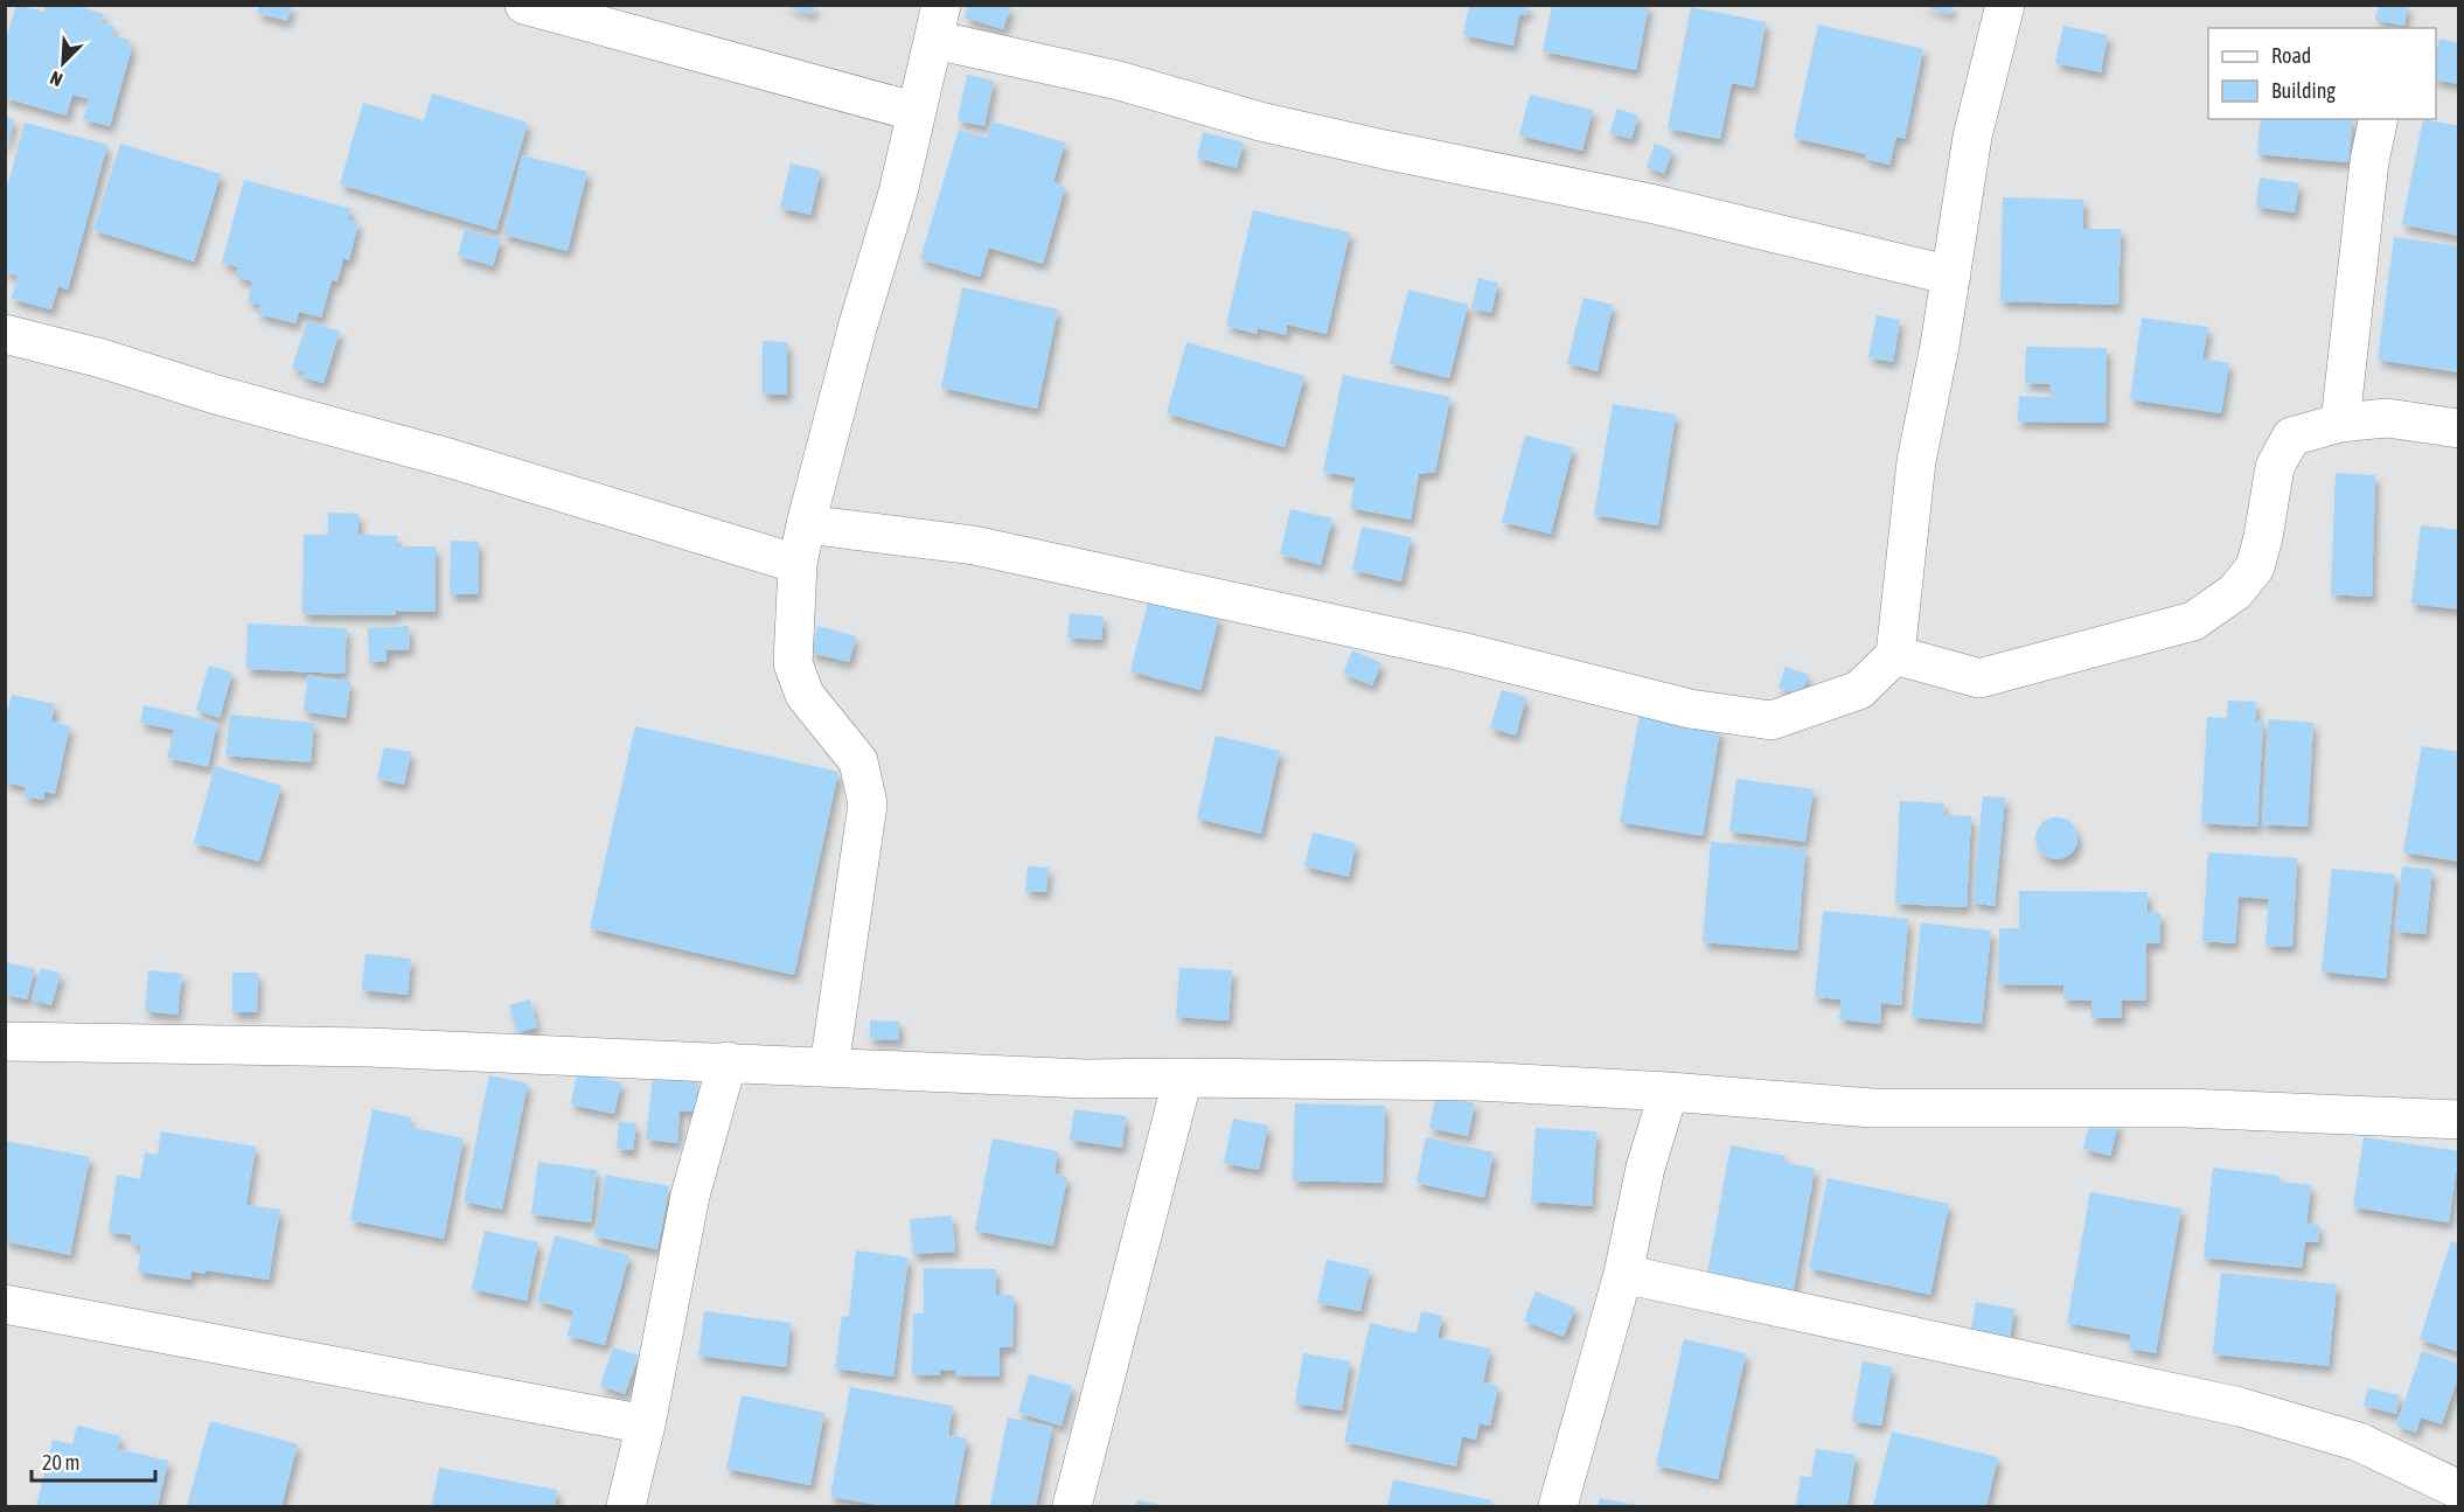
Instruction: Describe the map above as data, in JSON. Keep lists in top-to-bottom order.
{
  "legend": ["Road", "Building"],
  "scale_bar": "20 m",
  "north": "bottom left"
}
